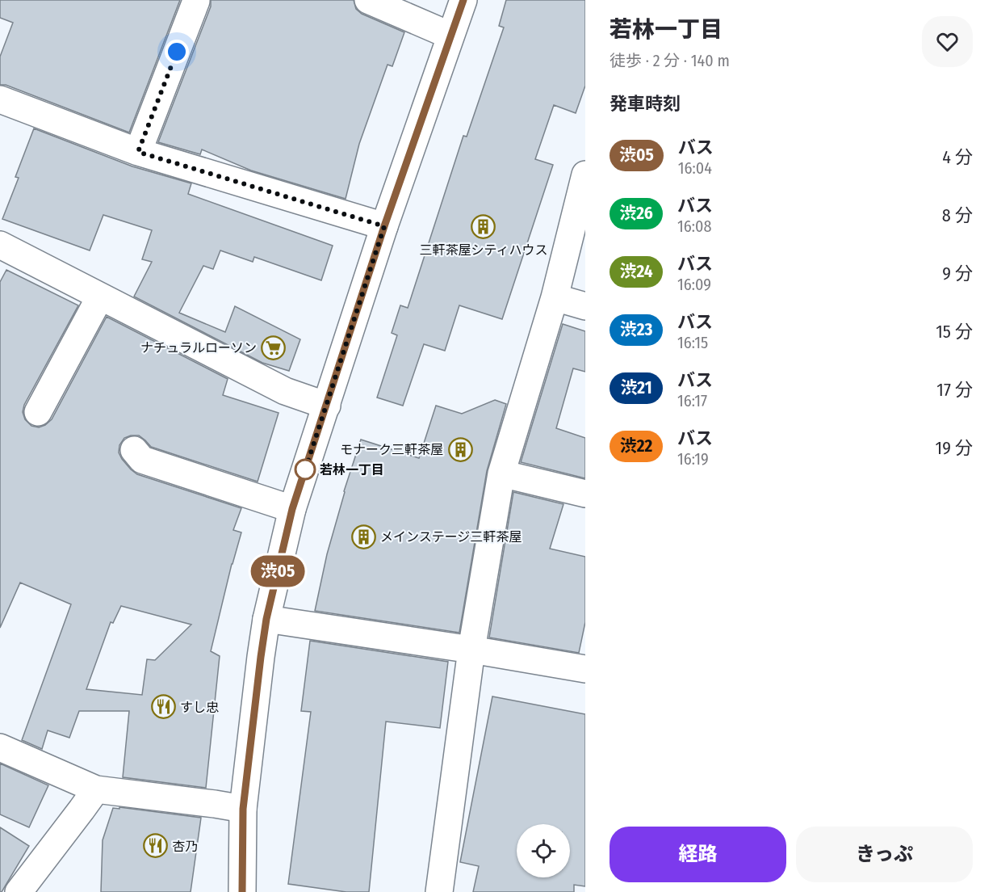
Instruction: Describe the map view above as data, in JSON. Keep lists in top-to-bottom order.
{
  "places": {
    "building": ["三軒茶屋シティハウス", "モナーク三軒茶屋", "メインステージ三軒茶屋"],
    "supermarket": ["ナチュラルローソン"],
    "other": ["若林一丁目"],
    "restaurant": ["すし忠", "杏乃"]
  },
  "lines": ["bus line 渋05"],
  "page": {
    "on_map": "渋05",
    "heading": [
      ["若林一丁目", "徒歩 · 2 分 · 140 m"],
      "発車時刻"
    ],
    "list": [
      {
        "mark": "渋05",
        "name": "バス",
        "note": "16:04",
        "value": "4 分"
      },
      {
        "mark": "渋26",
        "name": "バス",
        "note": "16:08",
        "value": "8 分"
      },
      {
        "mark": "渋24",
        "name": "バス",
        "note": "16:09",
        "value": "9 分"
      },
      {
        "mark": "渋23",
        "name": "バス",
        "note": "16:15",
        "value": "15 分"
      },
      {
        "mark": "渋21",
        "name": "バス",
        "note": "16:17",
        "value": "17 分"
      },
      {
        "mark": "渋22",
        "name": "バス",
        "note": "16:19",
        "value": "19 分"
      }
    ],
    "buttons": ["経路", "きっぷ"]
  }
}
